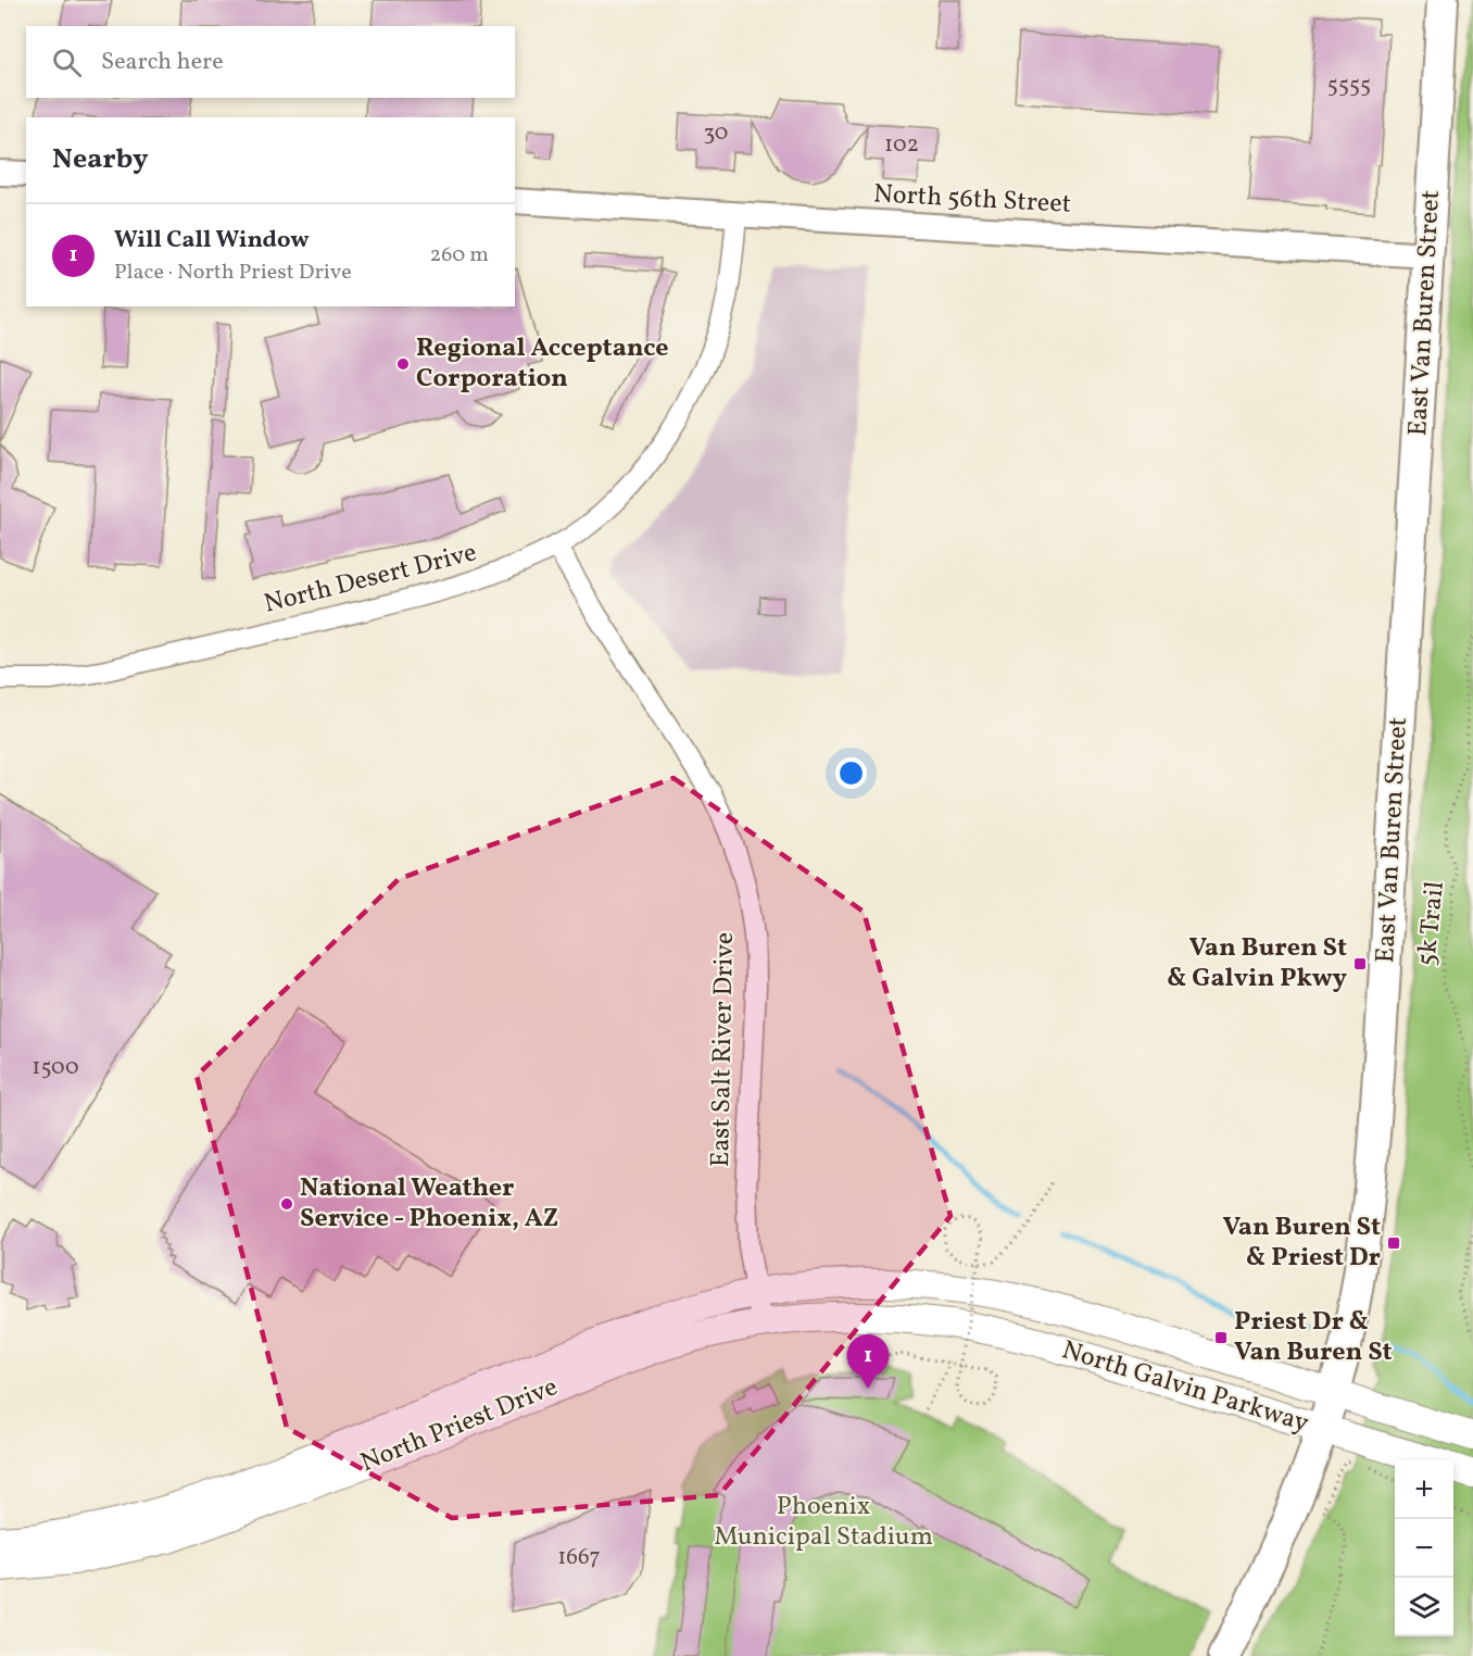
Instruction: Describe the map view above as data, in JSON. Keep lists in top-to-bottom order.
{
  "streets": {
    "main road": ["East Van Buren Street", "North Galvin Parkway", "North Priest Drive"],
    "street": ["North 56th Street", "North Desert Drive", "East Salt River Drive"],
    "path": ["5k Trail"]
  },
  "crossings": [
    ["North 56th Street", "East Van Buren Street"],
    ["North 56th Street", "North Desert Drive"],
    ["East Van Buren Street", "North Galvin Parkway"],
    ["North Desert Drive", "East Salt River Drive"],
    ["East Salt River Drive", "North Priest Drive"],
    ["North Galvin Parkway", "North Priest Drive"]
  ],
  "parks": ["Phoenix Municipal Stadium"],
  "places": {
    "other": ["Regional Acceptance Corporation", "National Weather Service - Phoenix, AZ"],
    "transit": ["Van Buren St & Galvin Pkwy", "Van Buren St & Priest Dr", "Priest Dr & Van Buren St"]
  },
  "house_numbers": [
    "5555",
    "30",
    "102",
    "1500",
    "1667"
  ],
  "page": {
    "search": "Search here",
    "heading": "Nearby",
    "list": [
      {
        "mark": "1",
        "name": "Will Call Window",
        "note": "Place · North Priest Drive",
        "value": "260 m"
      }
    ],
    "pins": "1",
    "map_buttons": ["+", "−"]
  }
}
